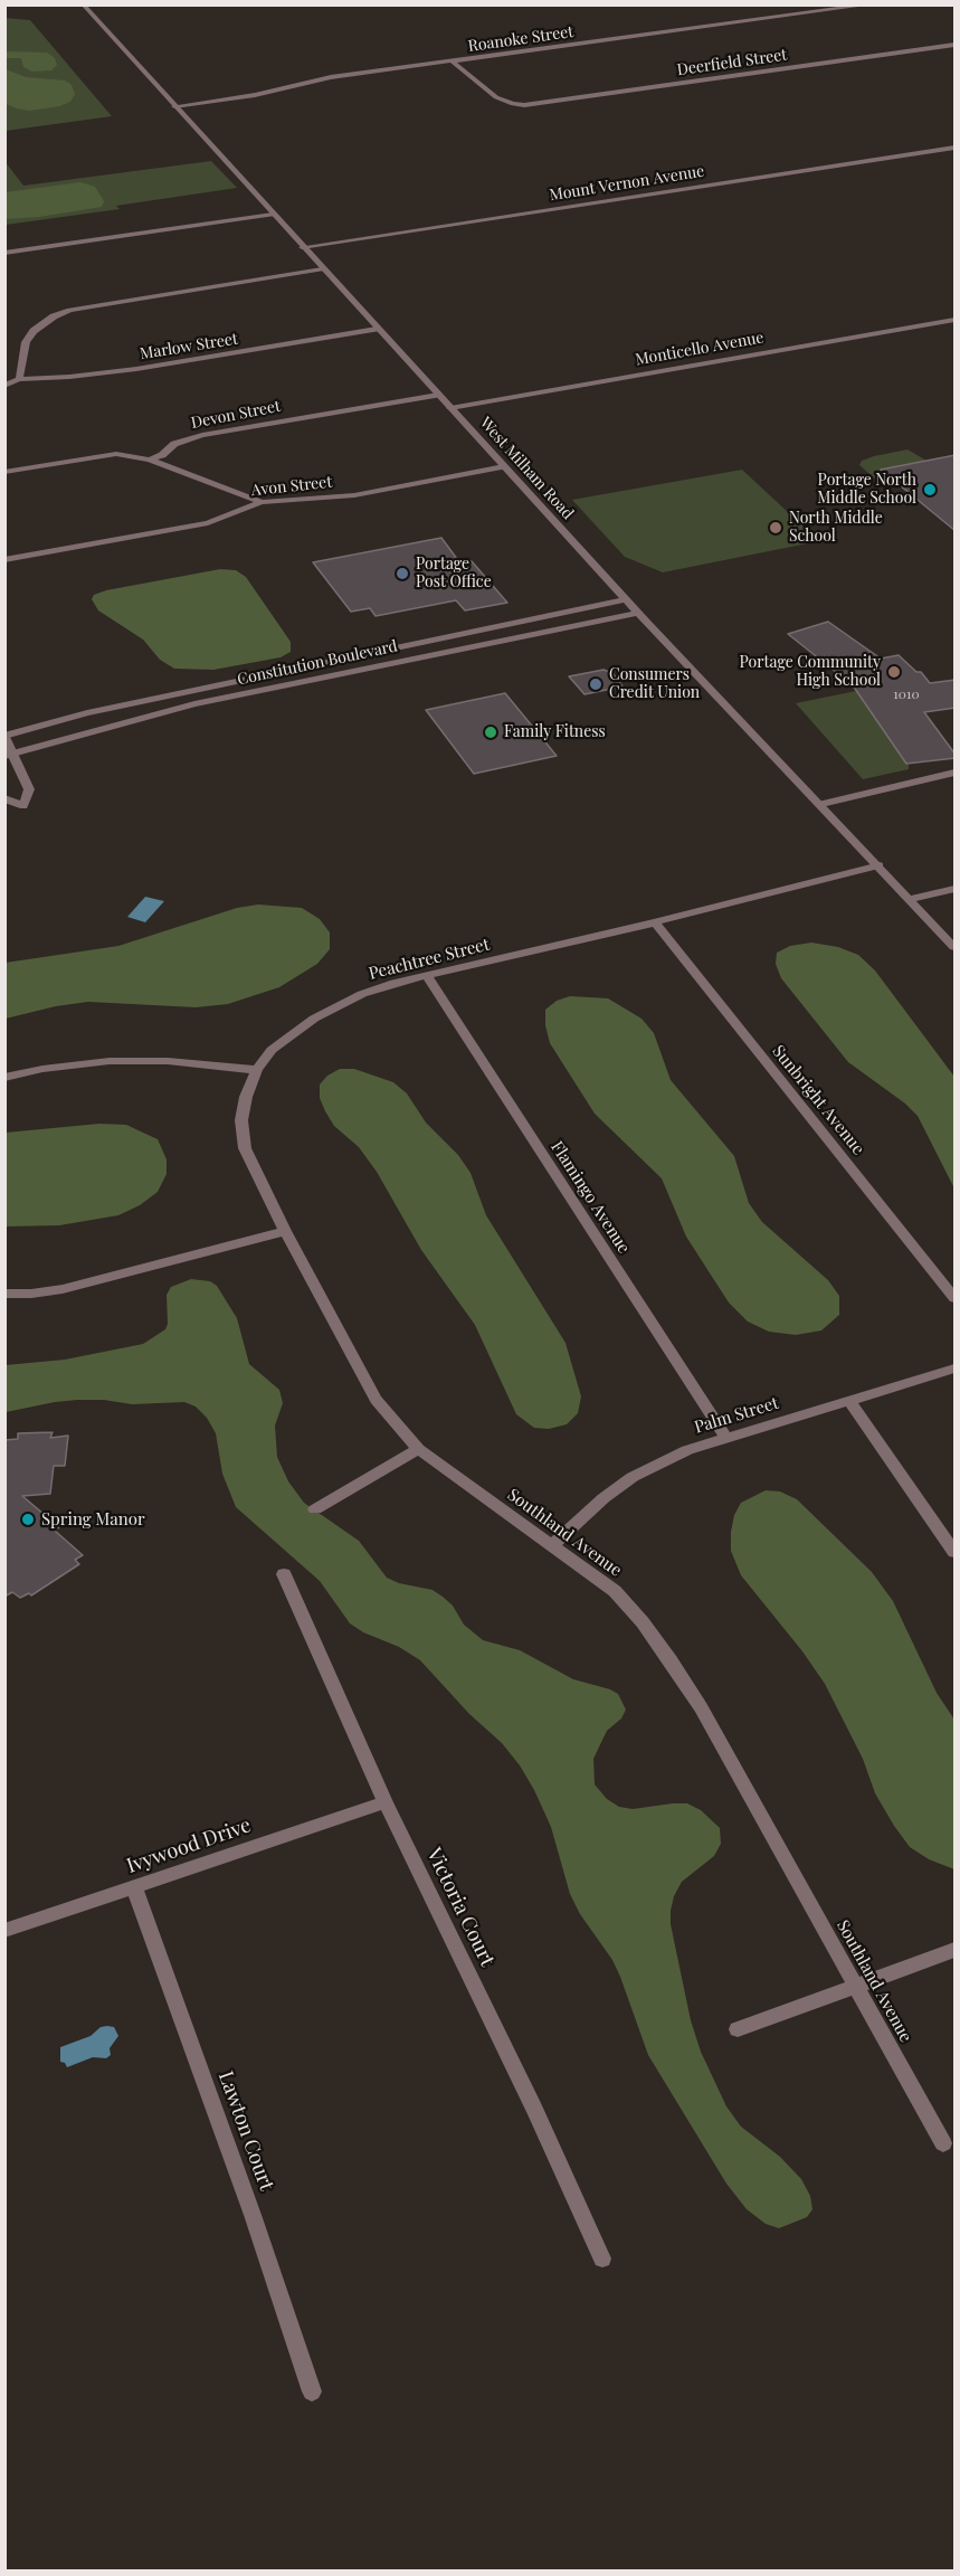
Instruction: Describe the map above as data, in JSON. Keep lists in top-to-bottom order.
{
  "streets": {
    "street": [
      "Roanoke Street",
      "Deerfield Street",
      "Mount Vernon Avenue",
      "Marlow Street",
      "Monticello Avenue",
      "Devon Street",
      "West Milham Road",
      "Avon Street",
      "Constitution Boulevard",
      "Peachtree Street",
      "Sunbright Avenue",
      "Flamingo Avenue",
      "Palm Street",
      "Southland Avenue",
      "Ivywood Drive",
      "Victoria Court",
      "Lawton Court"
    ]
  },
  "crossings": [
    ["Roanoke Street", "Deerfield Street"],
    ["Roanoke Street", "West Milham Road"],
    ["Mount Vernon Avenue", "West Milham Road"],
    ["Marlow Street", "West Milham Road"],
    ["Monticello Avenue", "West Milham Road"],
    ["Devon Street", "West Milham Road"],
    ["West Milham Road", "Avon Street"],
    ["West Milham Road", "Constitution Boulevard"],
    ["West Milham Road", "Peachtree Street"],
    ["Peachtree Street", "Sunbright Avenue"],
    ["Peachtree Street", "Flamingo Avenue"],
    ["Peachtree Street", "Southland Avenue"],
    ["Flamingo Avenue", "Palm Street"],
    ["Palm Street", "Southland Avenue"],
    ["Ivywood Drive", "Victoria Court"],
    ["Ivywood Drive", "Lawton Court"]
  ],
  "places": [
    "Portage North Middle School",
    "North Middle School",
    "Portage Post Office",
    "Portage Community High School",
    "Consumers Credit Union",
    "Family Fitness",
    "Spring Manor"
  ],
  "house_numbers": ["1010"]
}
